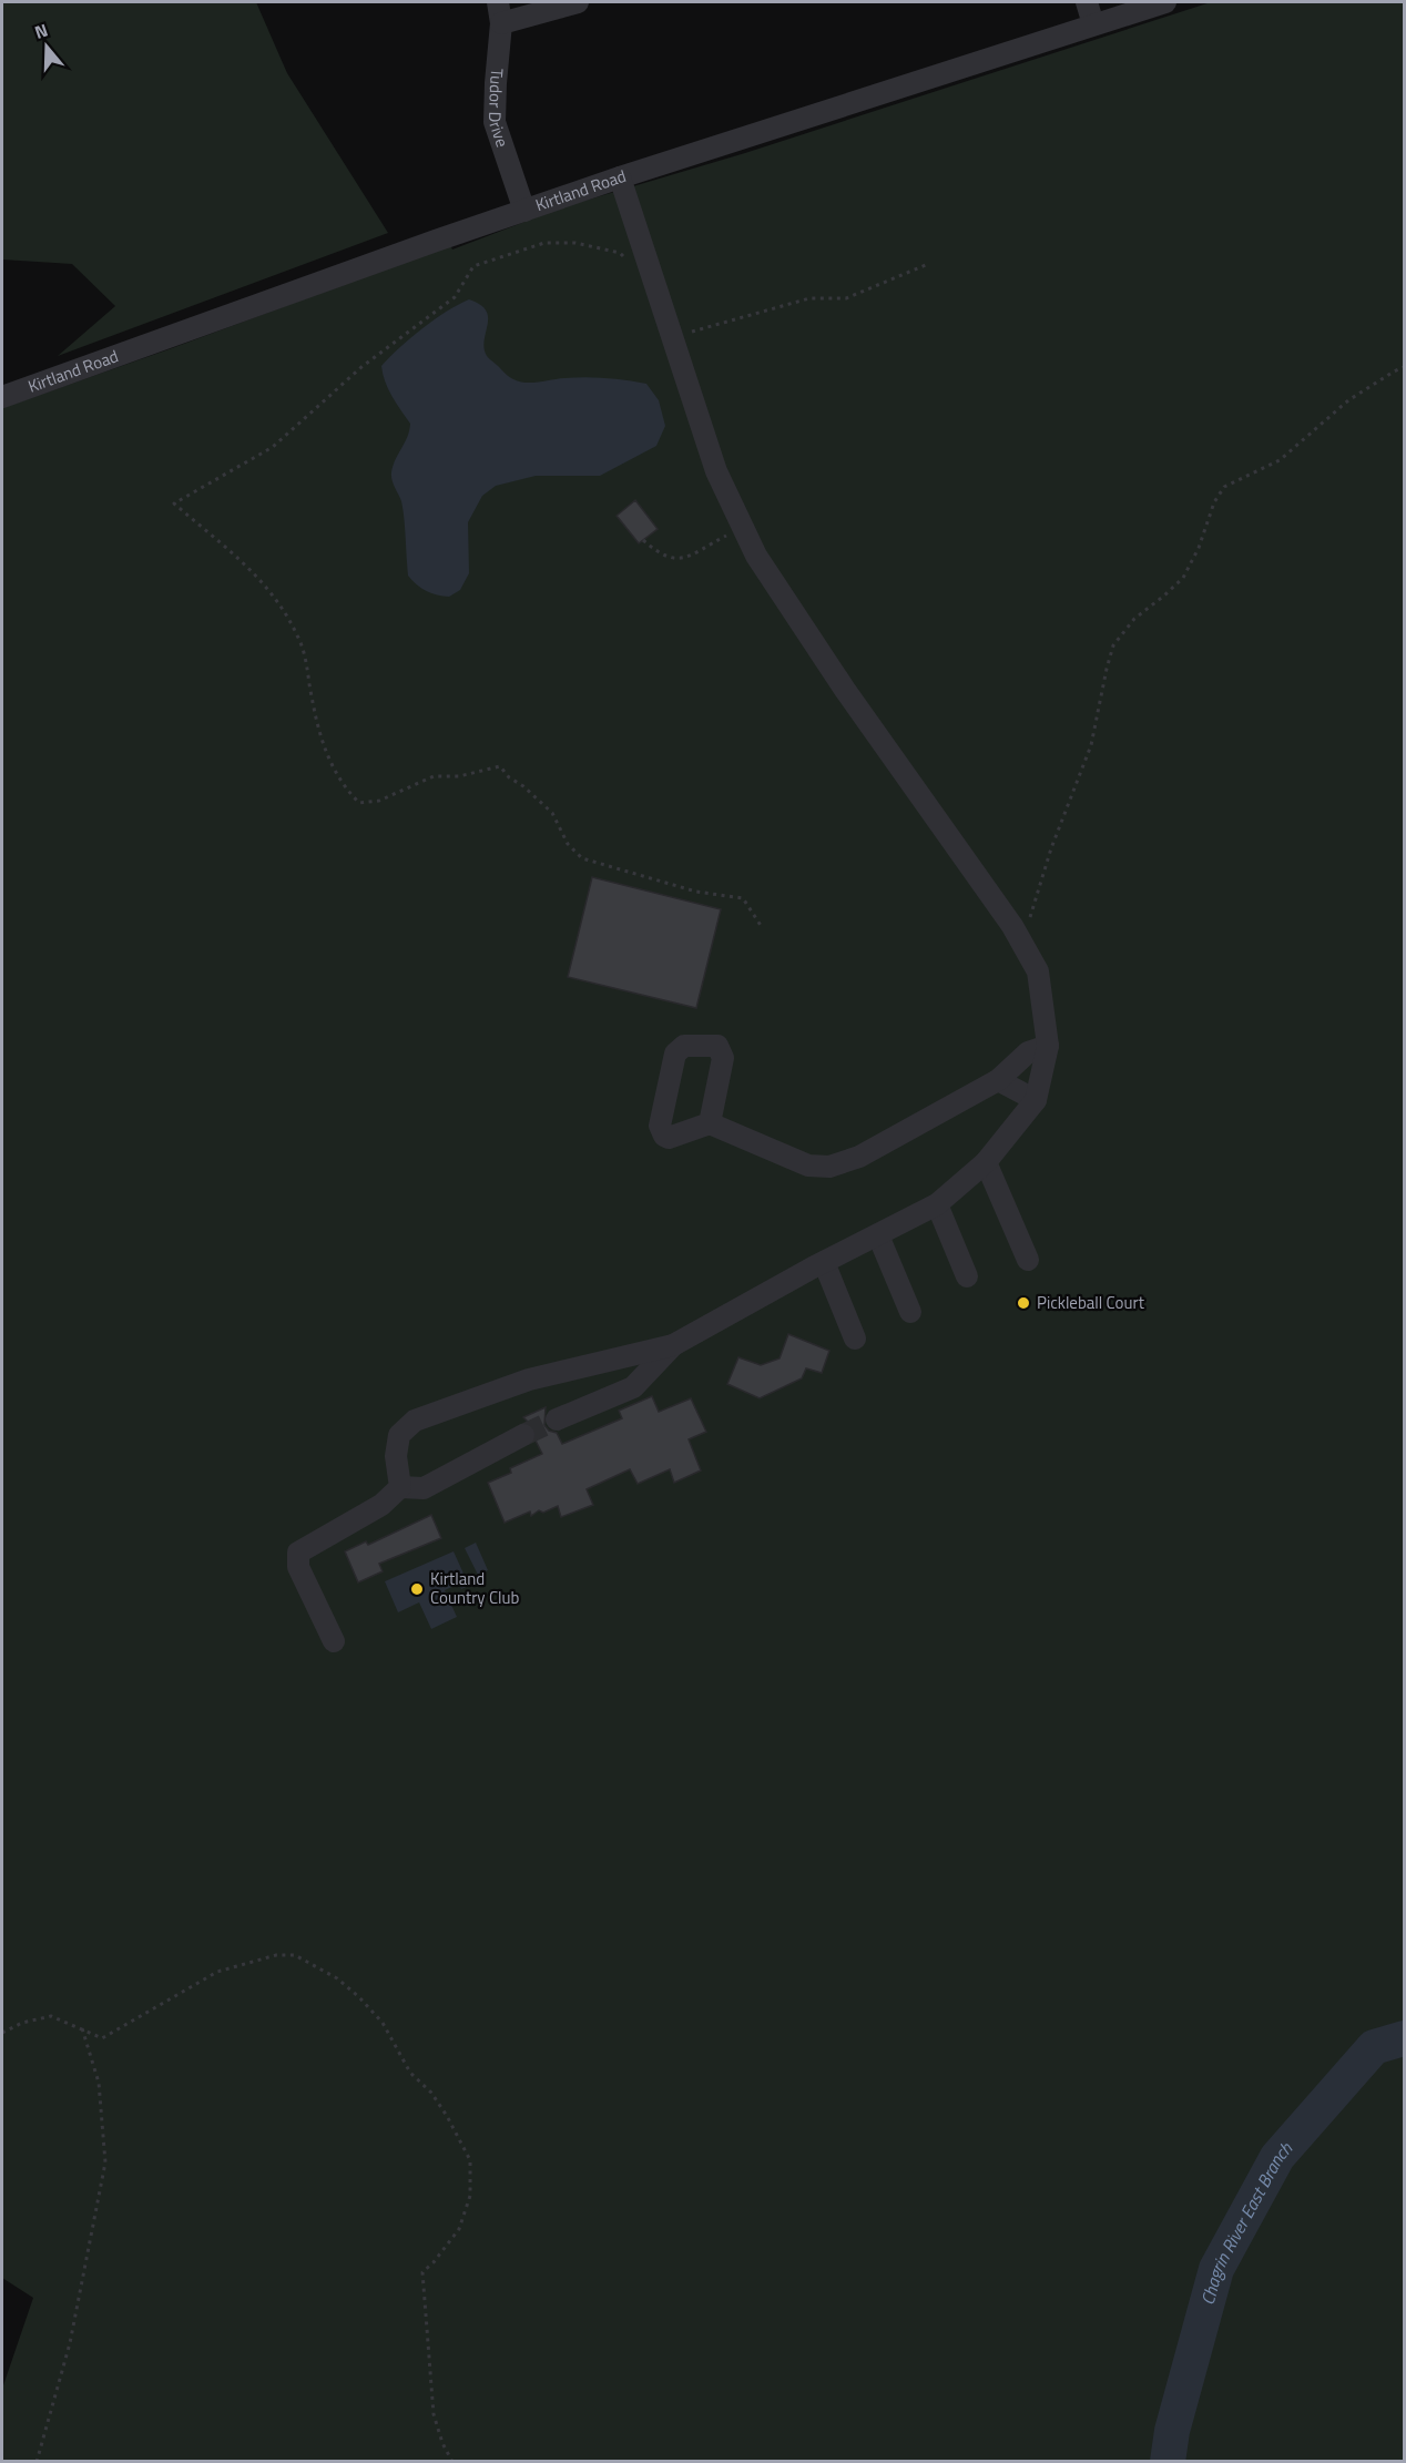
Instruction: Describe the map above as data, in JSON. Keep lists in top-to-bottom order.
{
  "streets": {
    "street": ["Tudor Drive", "Kirtland Road"]
  },
  "crossings": [
    ["Tudor Drive", "Kirtland Road"]
  ],
  "water": ["Chagrin River East Branch"],
  "places": ["Pickleball Court", "Kirtland Country Club"],
  "north": "top"
}
